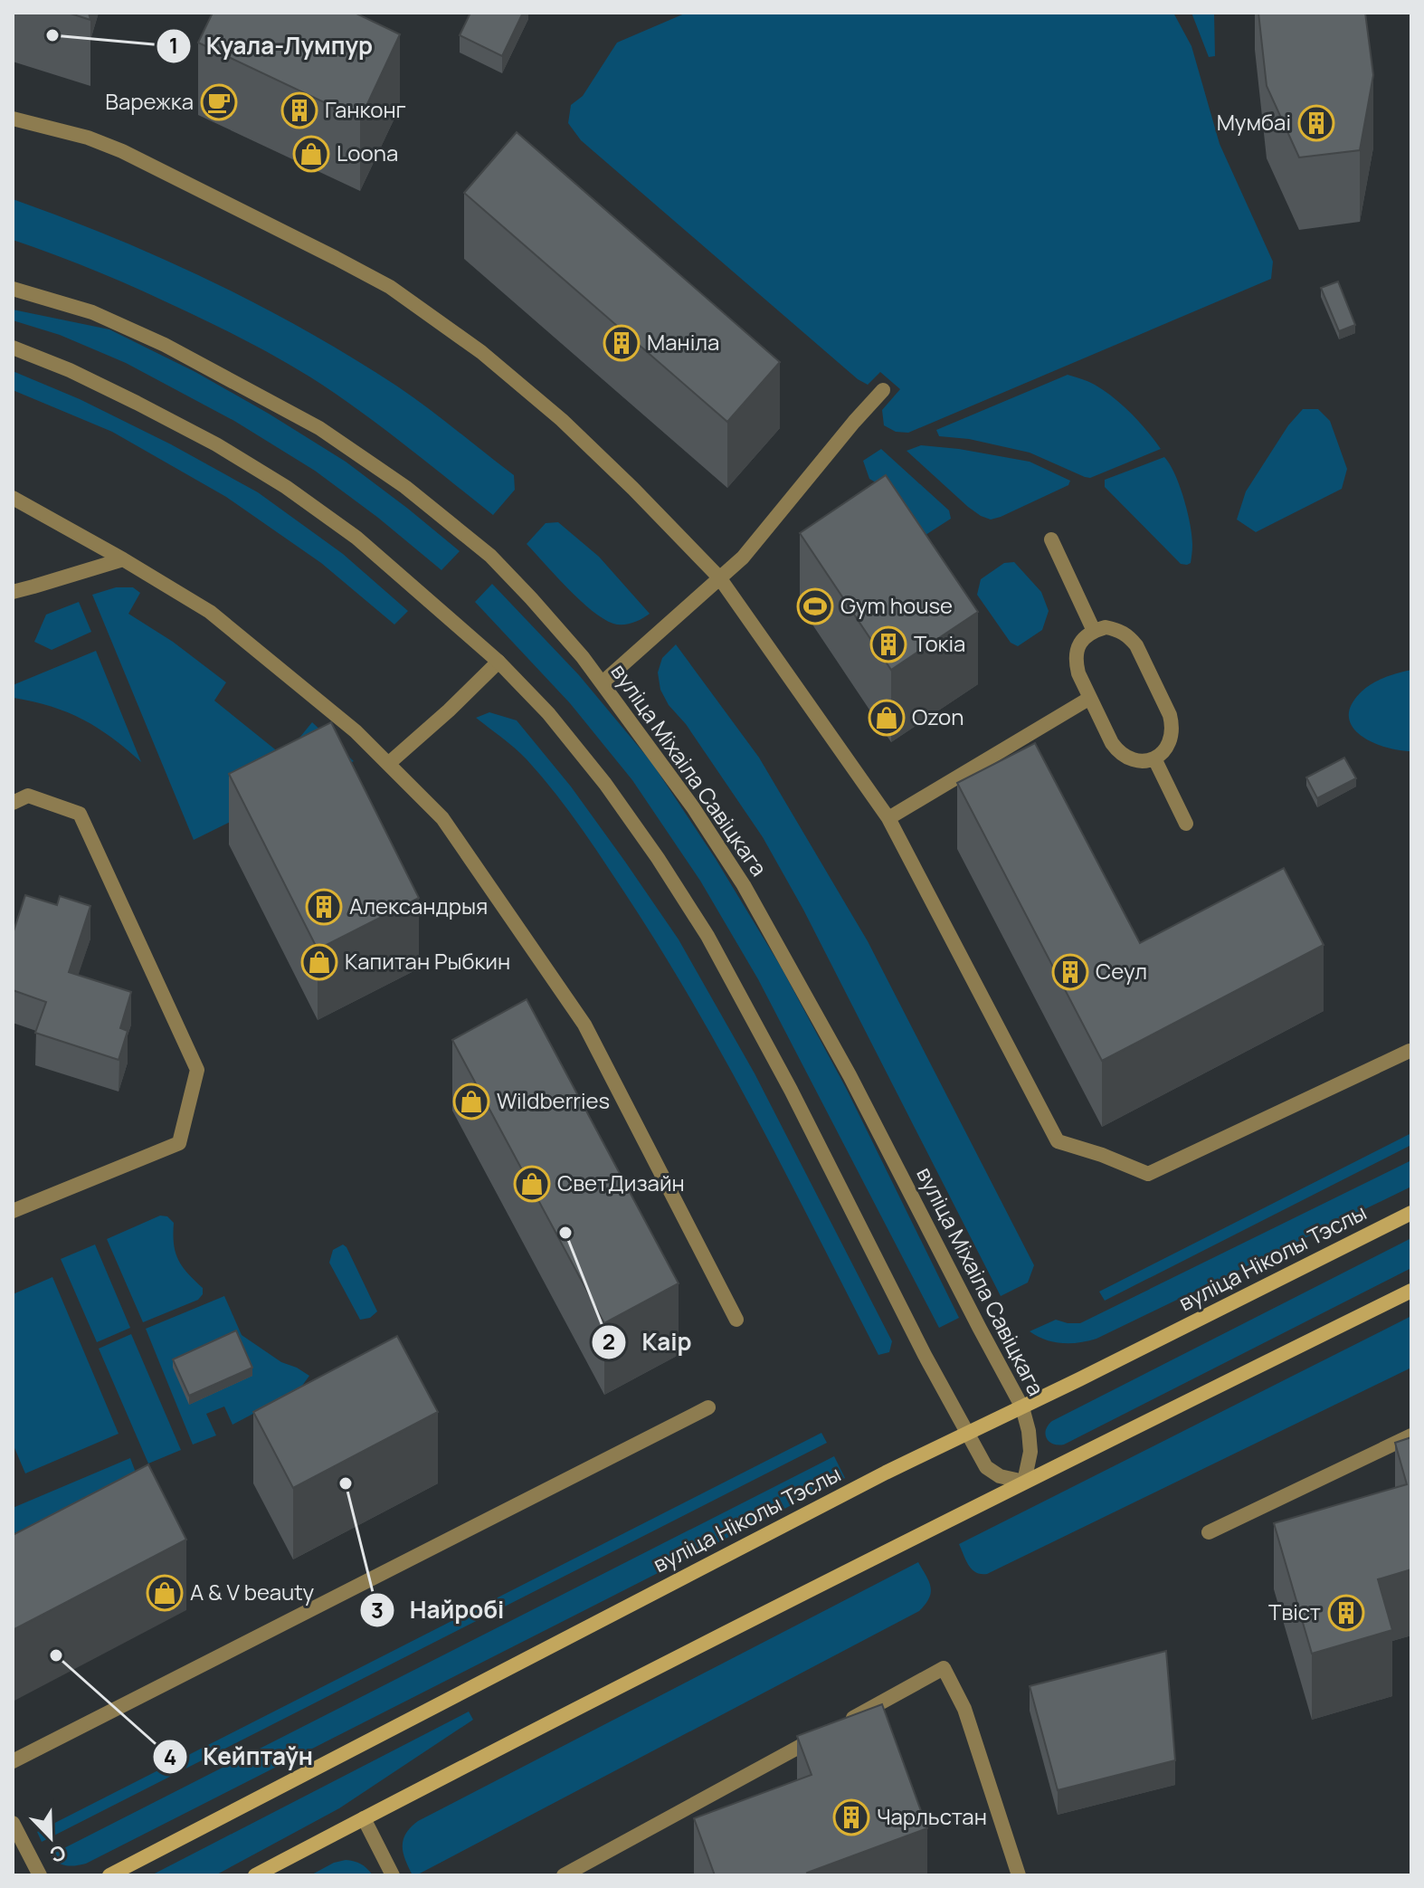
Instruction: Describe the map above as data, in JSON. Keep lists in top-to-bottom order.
{
  "streets": {
    "main road": ["вуліца Ніколы Тэслы"],
    "street": ["вуліца Міхаіла Савіцкага"]
  },
  "crossings": [
    ["вуліца Міхаіла Савіцкага", "вуліца Ніколы Тэслы"]
  ],
  "places": {
    "other": [
      "Куала-Лумпур",
      "Каір",
      "Найробі",
      "Кейптаўн"
    ],
    "cafe": ["Варежка"],
    "building": [
      "Ганконг",
      "Мумбаі",
      "Маніла",
      "Токіа",
      "Александрыя",
      "Сеул",
      "Твіст",
      "Чарльстан"
    ],
    "shop": [
      "Loona",
      "Ozon",
      "Капитан Рыбкин",
      "Wildberries",
      "СветДизайн",
      "A & V beauty"
    ],
    "sports": ["Gym house"]
  },
  "north": "bottom right"
}
